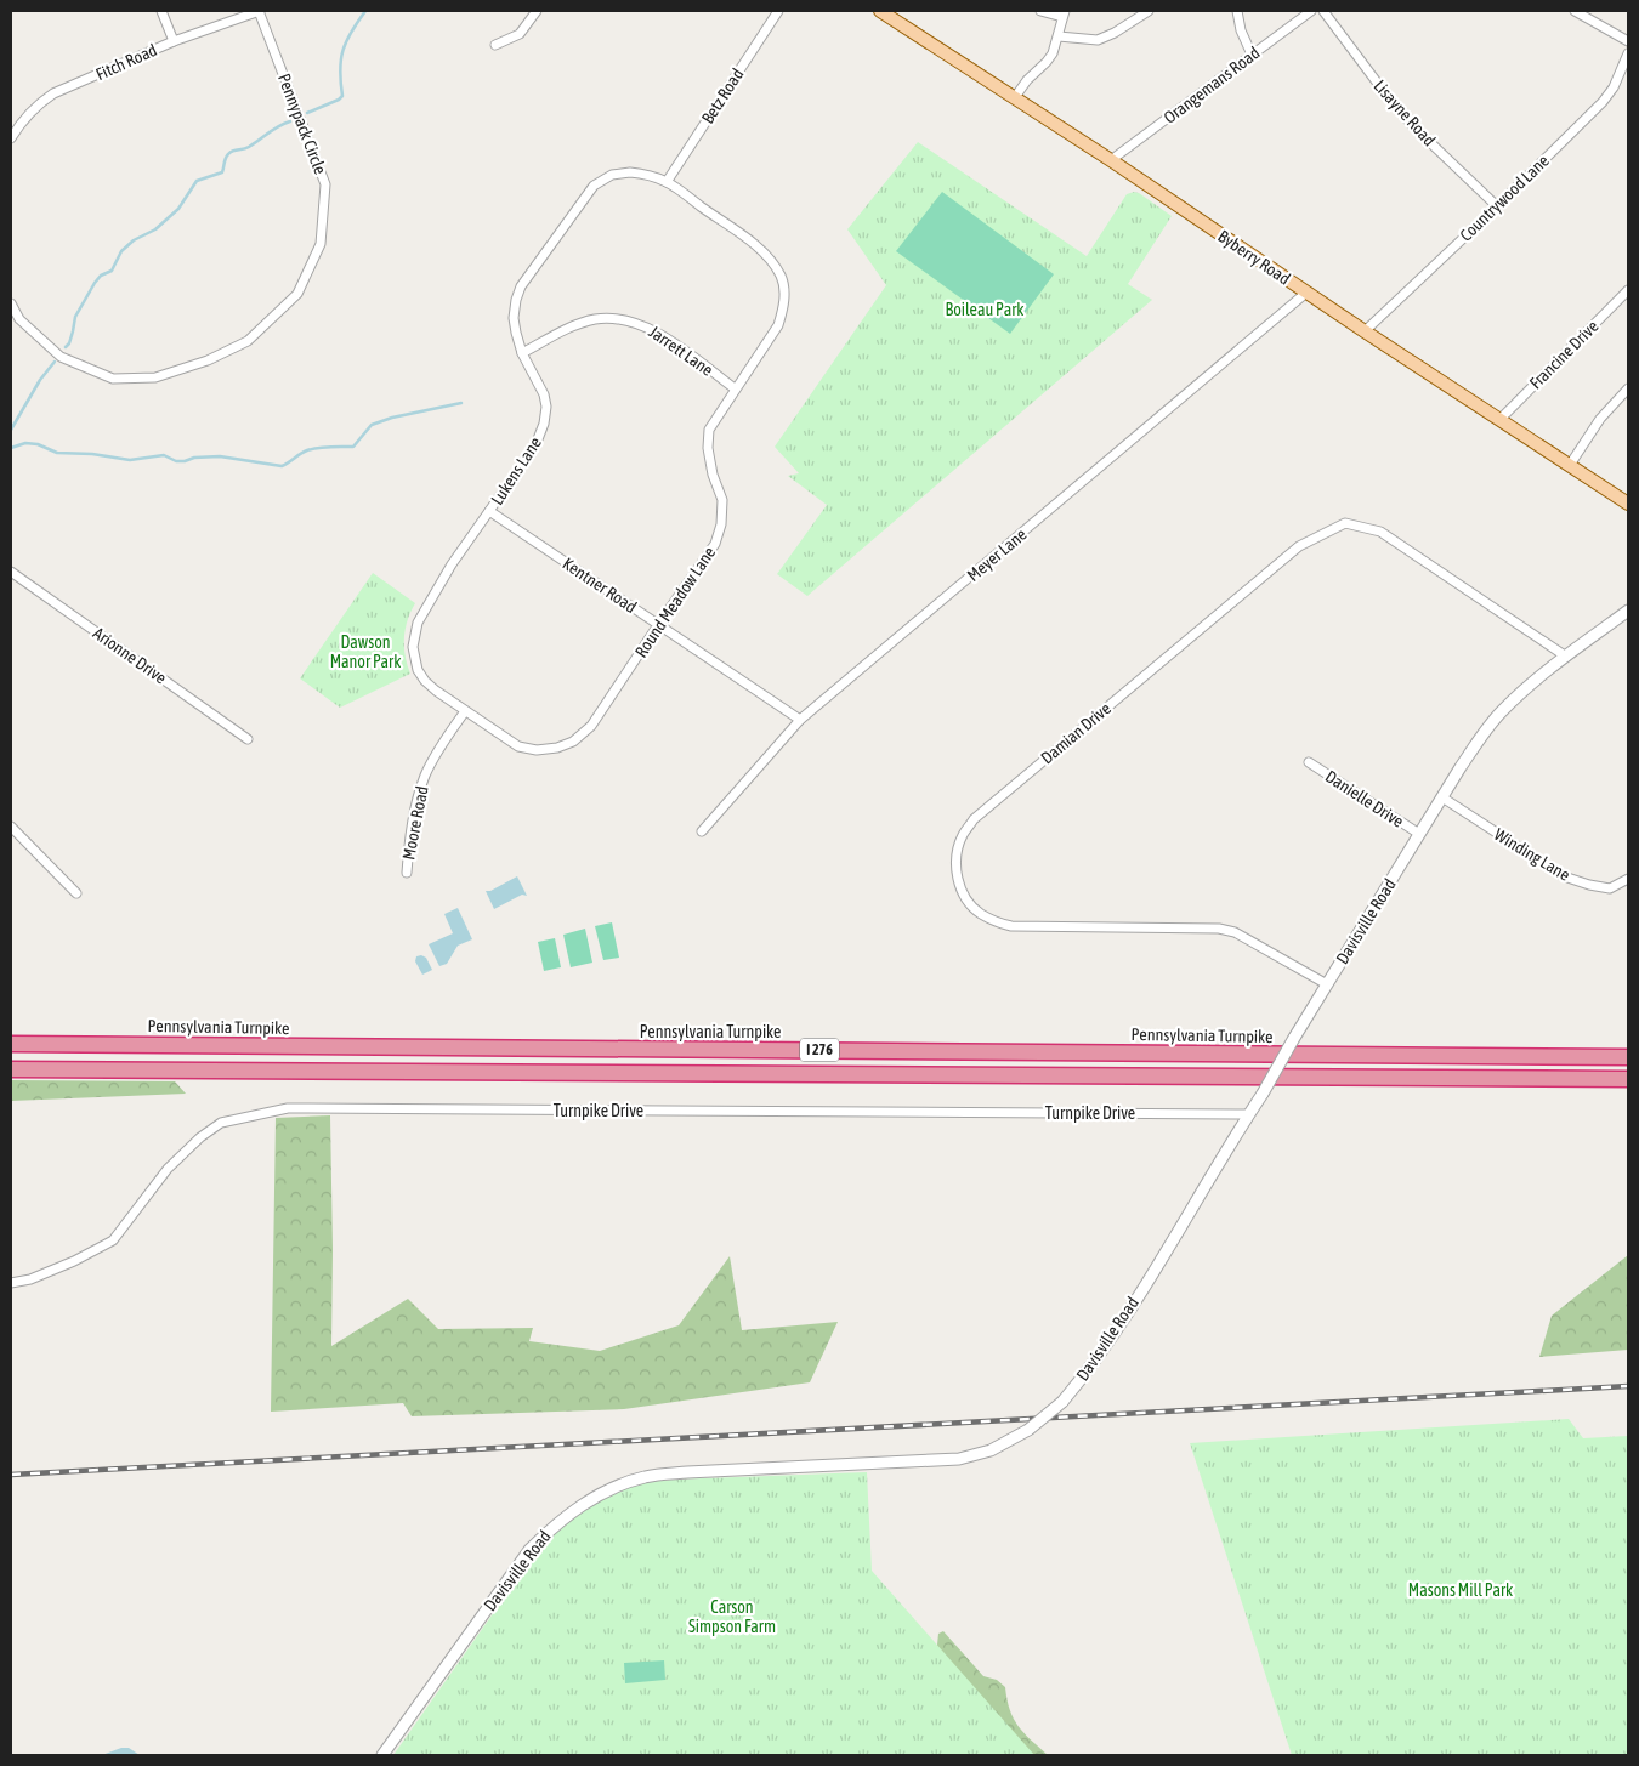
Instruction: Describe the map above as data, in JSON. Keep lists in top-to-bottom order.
{
  "streets": {
    "highway": ["Pennsylvania Turnpike", "I 276"],
    "main road": ["Byberry Road"],
    "street": [
      "Fitch Road",
      "Orangemans Road",
      "Betz Road",
      "Lisayne Road",
      "Pennypack Circle",
      "Countrywood Lane",
      "Jarrett Lane",
      "Francine Drive",
      "Lukens Lane",
      "Meyer Lane",
      "Kentner Road",
      "Round Meadow Lane",
      "Arionne Drive",
      "Damian Drive",
      "Danielle Drive",
      "Moore Road",
      "Winding Lane",
      "Davisville Road",
      "Turnpike Drive"
    ]
  },
  "crossings": [
    ["Fitch Road", "Pennypack Circle"],
    ["Orangemans Road", "Byberry Road"],
    ["Betz Road", "Lukens Lane"],
    ["Betz Road", "Round Meadow Lane"],
    ["Lisayne Road", "Countrywood Lane"],
    ["Countrywood Lane", "Byberry Road"],
    ["Byberry Road", "Francine Drive"],
    ["Byberry Road", "Meyer Lane"],
    ["Jarrett Lane", "Lukens Lane"],
    ["Jarrett Lane", "Round Meadow Lane"],
    ["Lukens Lane", "Kentner Road"],
    ["Lukens Lane", "Round Meadow Lane"],
    ["Lukens Lane", "Moore Road"],
    ["Meyer Lane", "Kentner Road"],
    ["Kentner Road", "Round Meadow Lane"],
    ["Round Meadow Lane", "Moore Road"],
    ["Damian Drive", "Davisville Road"],
    ["Danielle Drive", "Davisville Road"],
    ["Winding Lane", "Davisville Road"],
    ["Davisville Road", "Turnpike Drive"]
  ],
  "parks": [
    "Boileau Park",
    "Dawson Manor Park",
    "Masons Mill Park",
    "Carson Simpson Farm"
  ]
}
